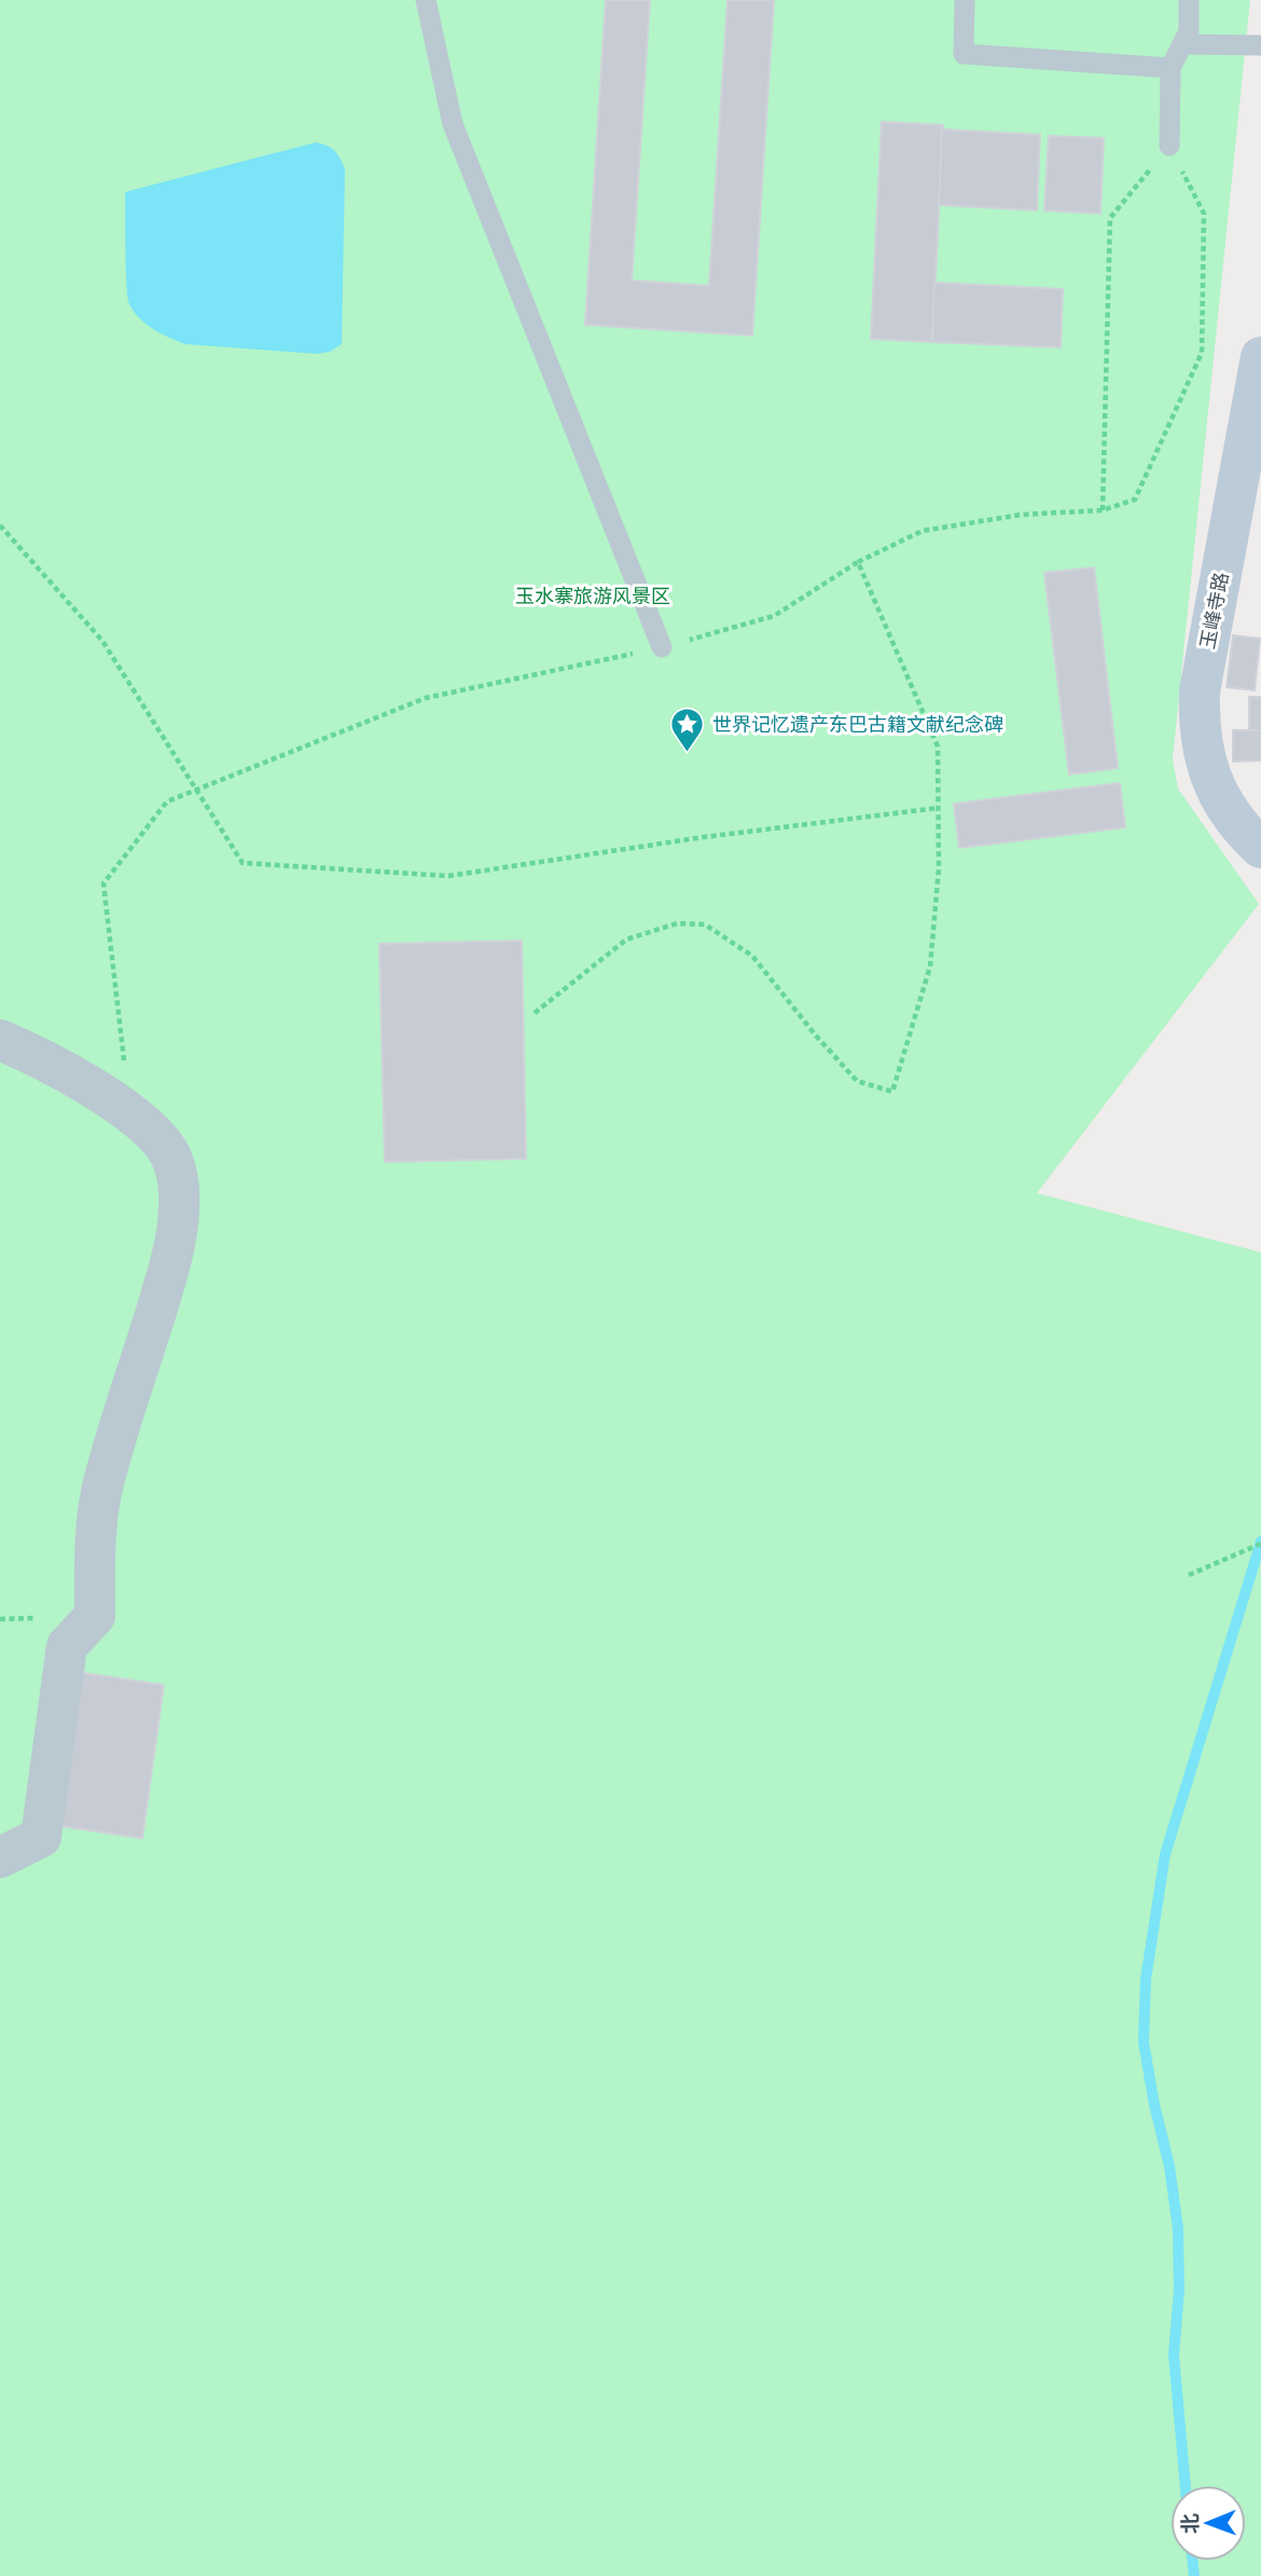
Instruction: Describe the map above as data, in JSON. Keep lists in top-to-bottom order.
{
  "streets": {
    "main road": ["玉峰寺路"]
  },
  "parks": ["玉水寨旅游风景区"],
  "places": {
    "place": ["世界记忆遗产东巴古籍文献纪念碑"]
  },
  "north": "left"
}
